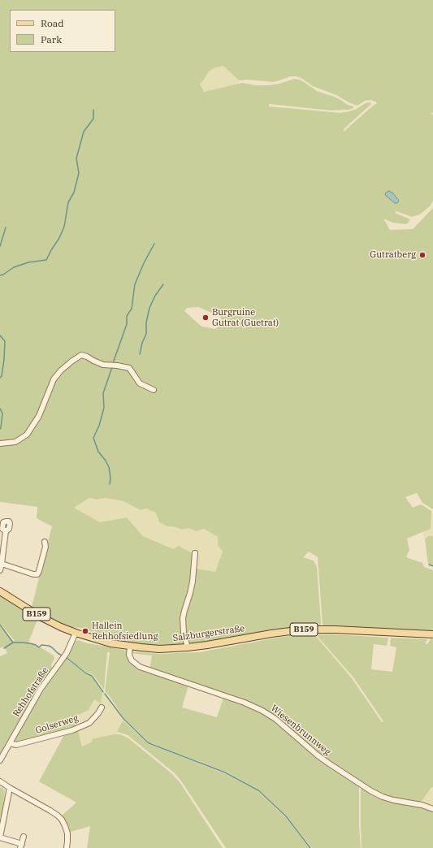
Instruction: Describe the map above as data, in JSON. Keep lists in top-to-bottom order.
{
  "streets": {
    "main road": ["B159", "Salzburgerstraße"],
    "street": ["Rehhofstraße", "Golserweg", "Wiesenbrunnweg"]
  },
  "crossings": [
    ["Salzburgerstraße", "Rehhofstraße"],
    ["Salzburgerstraße", "Wiesenbrunnweg"],
    ["Rehhofstraße", "Golserweg"]
  ],
  "places": ["Gutratberg", "Burgruine Gutrat (Guetrat)", "Hallein Rehhofsiedlung"],
  "legend": ["Road", "Park"]
}
